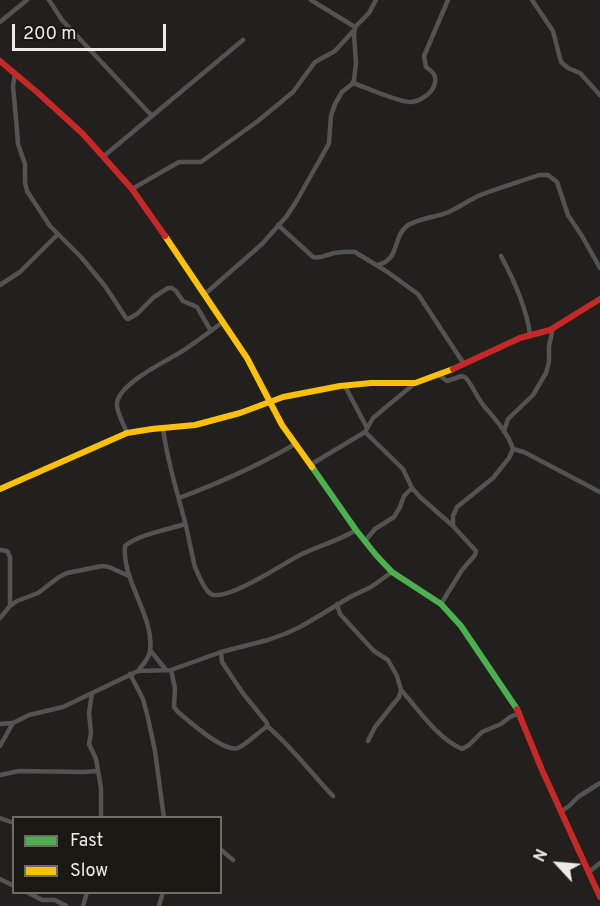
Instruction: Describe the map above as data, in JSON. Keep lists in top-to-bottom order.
{
  "legend": ["Fast", "Slow"],
  "scale_bar": "200 m",
  "north": "top left"
}
